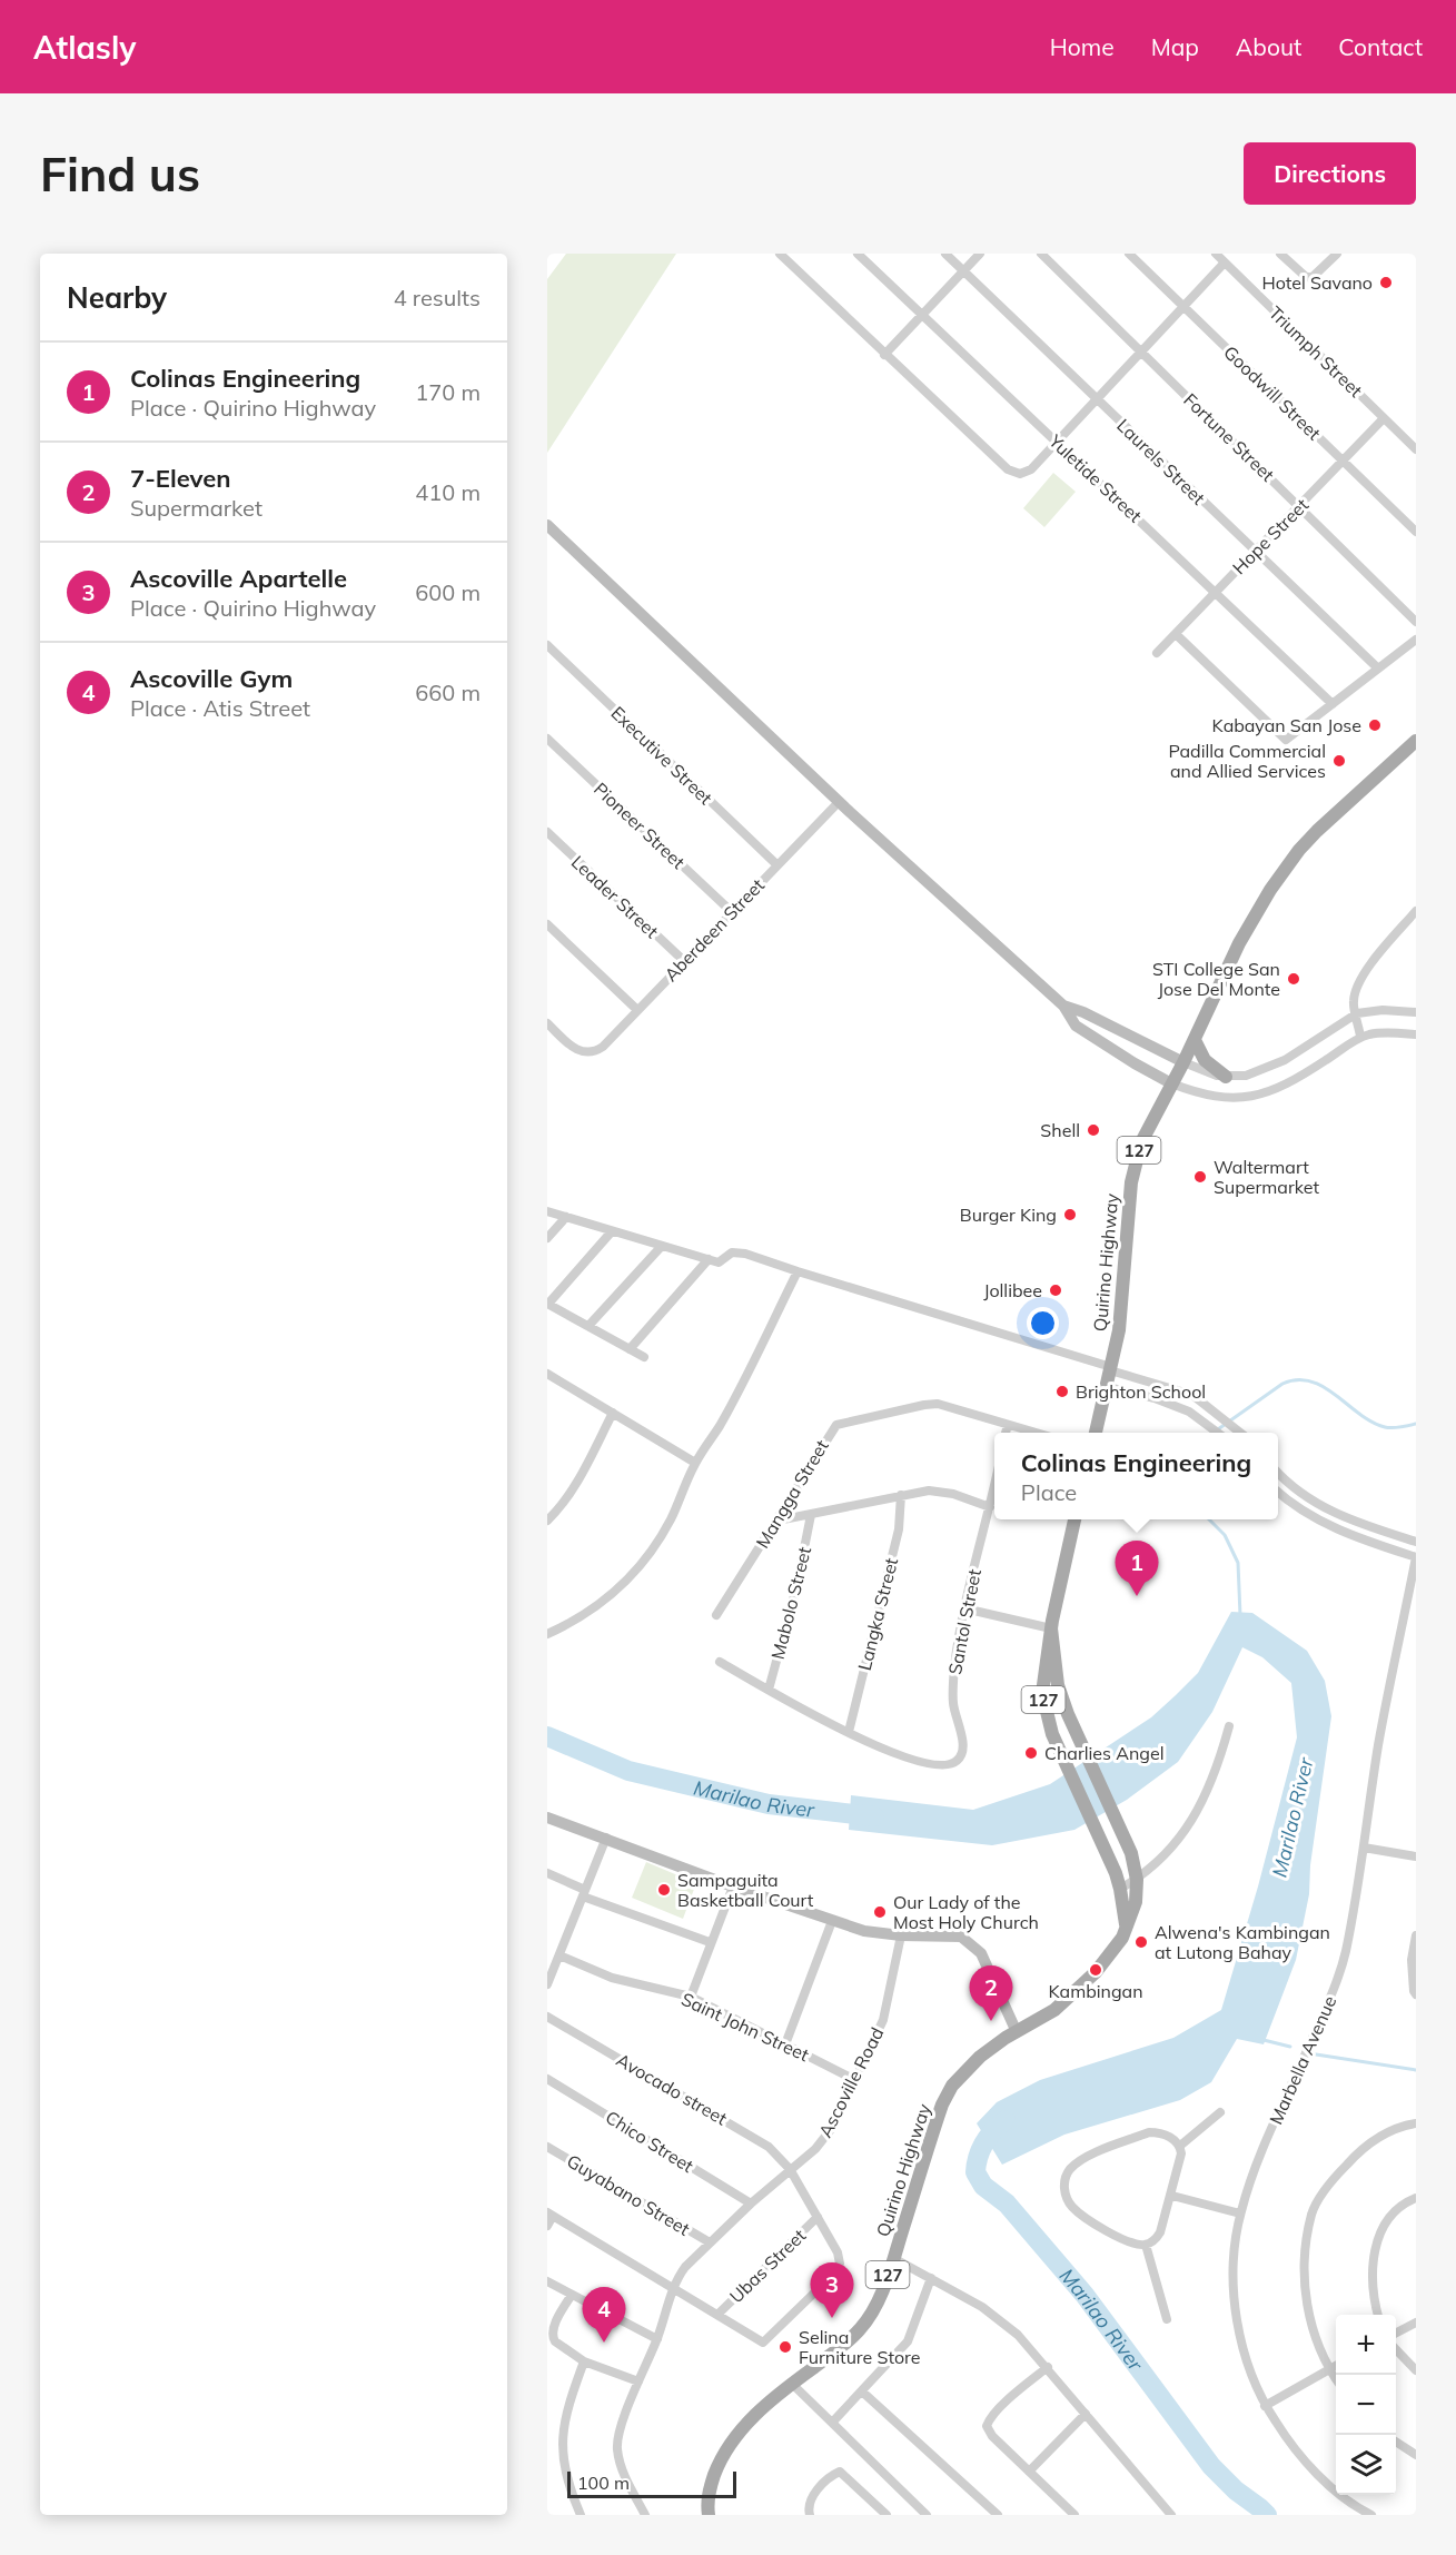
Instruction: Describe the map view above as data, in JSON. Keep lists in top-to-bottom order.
{
  "streets": {
    "main road": ["127", "Quirino Highway"],
    "street": [
      "Triumph Street",
      "Goodwill Street",
      "Fortune Street",
      "Laurels Street",
      "Yuletide Street",
      "Hope Street",
      "Executive Street",
      "Pioneer Street",
      "Leader Street",
      "Aberdeen Street",
      "Mangga Street",
      "Mabolo Street",
      "Langka Street",
      "Santol Street",
      "Saint John Street",
      "Marbella Avenue",
      "Ascoville Road",
      "Avocado street",
      "Chico Street",
      "Guyabano Street",
      "Ubas Street"
    ]
  },
  "crossings": [
    ["Triumph Street", "Hope Street"],
    ["Goodwill Street", "Hope Street"],
    ["Fortune Street", "Hope Street"],
    ["Laurels Street", "Hope Street"],
    ["Yuletide Street", "Hope Street"],
    ["Executive Street", "Aberdeen Street"],
    ["Pioneer Street", "Aberdeen Street"],
    ["Leader Street", "Aberdeen Street"],
    ["Mabolo Street", "Santol Street"],
    ["Langka Street", "Santol Street"],
    ["Saint John Street", "Ascoville Road"],
    ["Ascoville Road", "Avocado street"],
    ["Ascoville Road", "Chico Street"],
    ["Ascoville Road", "Guyabano Street"]
  ],
  "water": ["Marilao River"],
  "places": [
    "Hotel Savano",
    "Kabayan San Jose",
    "Padilla Commercial and Allied Services",
    "STI College San Jose Del Monte",
    "Shell",
    "Waltermart Supermarket",
    "Burger King",
    "Jollibee",
    "Brighton School",
    "Charlies Angel",
    "Sampaguita Basketball Court",
    "Our Lady of the Most Holy Church",
    "Alwena's Kambingan at Lutong Bahay",
    "Kambingan",
    "Selina Furniture Store"
  ],
  "scale_bar": "100 m",
  "page": {
    "header": "Atlasly",
    "nav": [
      "Home",
      "Map",
      "About",
      "Contact"
    ],
    "buttons": "Directions",
    "title": "Find us",
    "heading": ["Nearby", "4 results"],
    "list": [
      {
        "mark": "1",
        "name": "Colinas Engineering",
        "note": "Place · Quirino Highway",
        "value": "170 m"
      },
      {
        "mark": "2",
        "name": "7-Eleven",
        "note": "Supermarket",
        "value": "410 m"
      },
      {
        "mark": "3",
        "name": "Ascoville Apartelle",
        "note": "Place · Quirino Highway",
        "value": "600 m"
      },
      {
        "mark": "4",
        "name": "Ascoville Gym",
        "note": "Place · Atis Street",
        "value": "660 m"
      }
    ],
    "popup": ["Colinas Engineering", "Place"],
    "pins": [
      "1",
      "2",
      "3",
      "4"
    ],
    "map_buttons": ["+", "−"],
    "scale": "100 m"
  }
}
